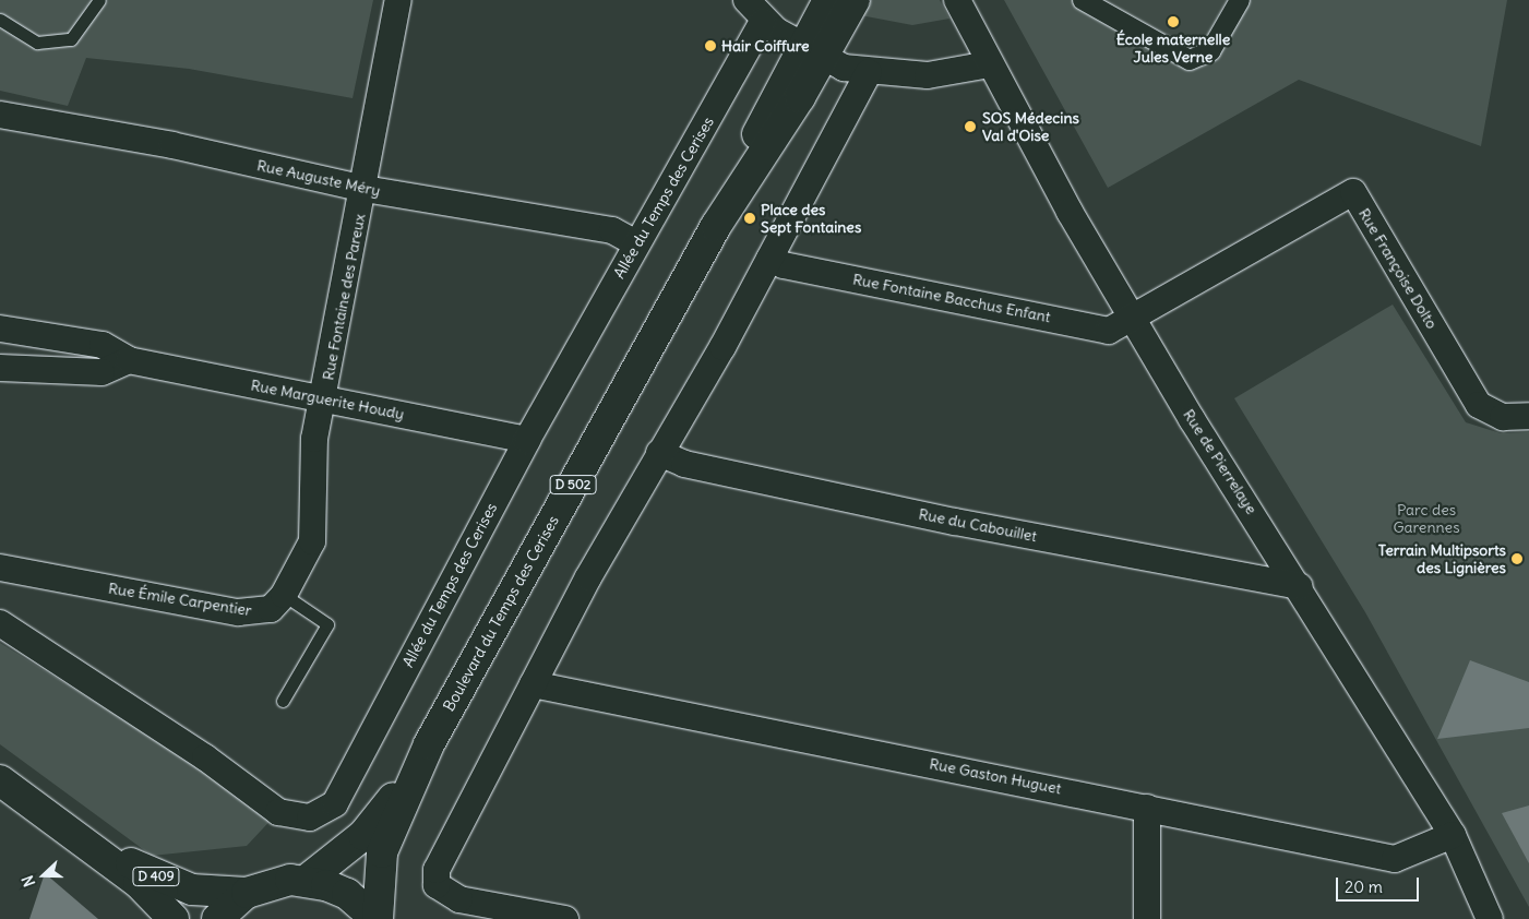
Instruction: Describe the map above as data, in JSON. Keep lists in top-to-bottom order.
{
  "streets": {
    "main road": ["D 502", "Boulevard du Temps des Cerises", "D 409"],
    "street": [
      "Rue Auguste Méry",
      "Allée du Temps des Cerises",
      "Rue Françoise Dolto",
      "Rue Fontaine des Pareux",
      "Rue Fontaine Bacchus Enfant",
      "Rue Marguerite Houdy",
      "Rue de Pierrelaye",
      "Rue du Cabouillet",
      "Rue Émile Carpentier",
      "Rue Gaston Huguet"
    ]
  },
  "crossings": [
    ["Rue Auguste Méry", "Allée du Temps des Cerises"],
    ["Rue Auguste Méry", "Rue Fontaine des Pareux"],
    ["Allée du Temps des Cerises", "Rue Marguerite Houdy"],
    ["Rue Françoise Dolto", "Rue Fontaine Bacchus Enfant"],
    ["Rue Françoise Dolto", "Rue de Pierrelaye"],
    ["Rue Fontaine des Pareux", "Rue Marguerite Houdy"],
    ["Rue Fontaine des Pareux", "Rue Émile Carpentier"],
    ["Rue Fontaine Bacchus Enfant", "Rue de Pierrelaye"],
    ["Rue Marguerite Houdy", "Rue Émile Carpentier"],
    ["Rue de Pierrelaye", "Rue du Cabouillet"],
    ["Rue de Pierrelaye", "Rue Gaston Huguet"]
  ],
  "parks": ["Parc des Garennes"],
  "places": [
    "École maternelle Jules Verne",
    "Hair Coiffure",
    "SOS Médecins Val d'Oise",
    "Place des Sept Fontaines",
    "Terrain Multipsorts des Lignières"
  ],
  "scale_bar": "20 m",
  "north": "left"
}
